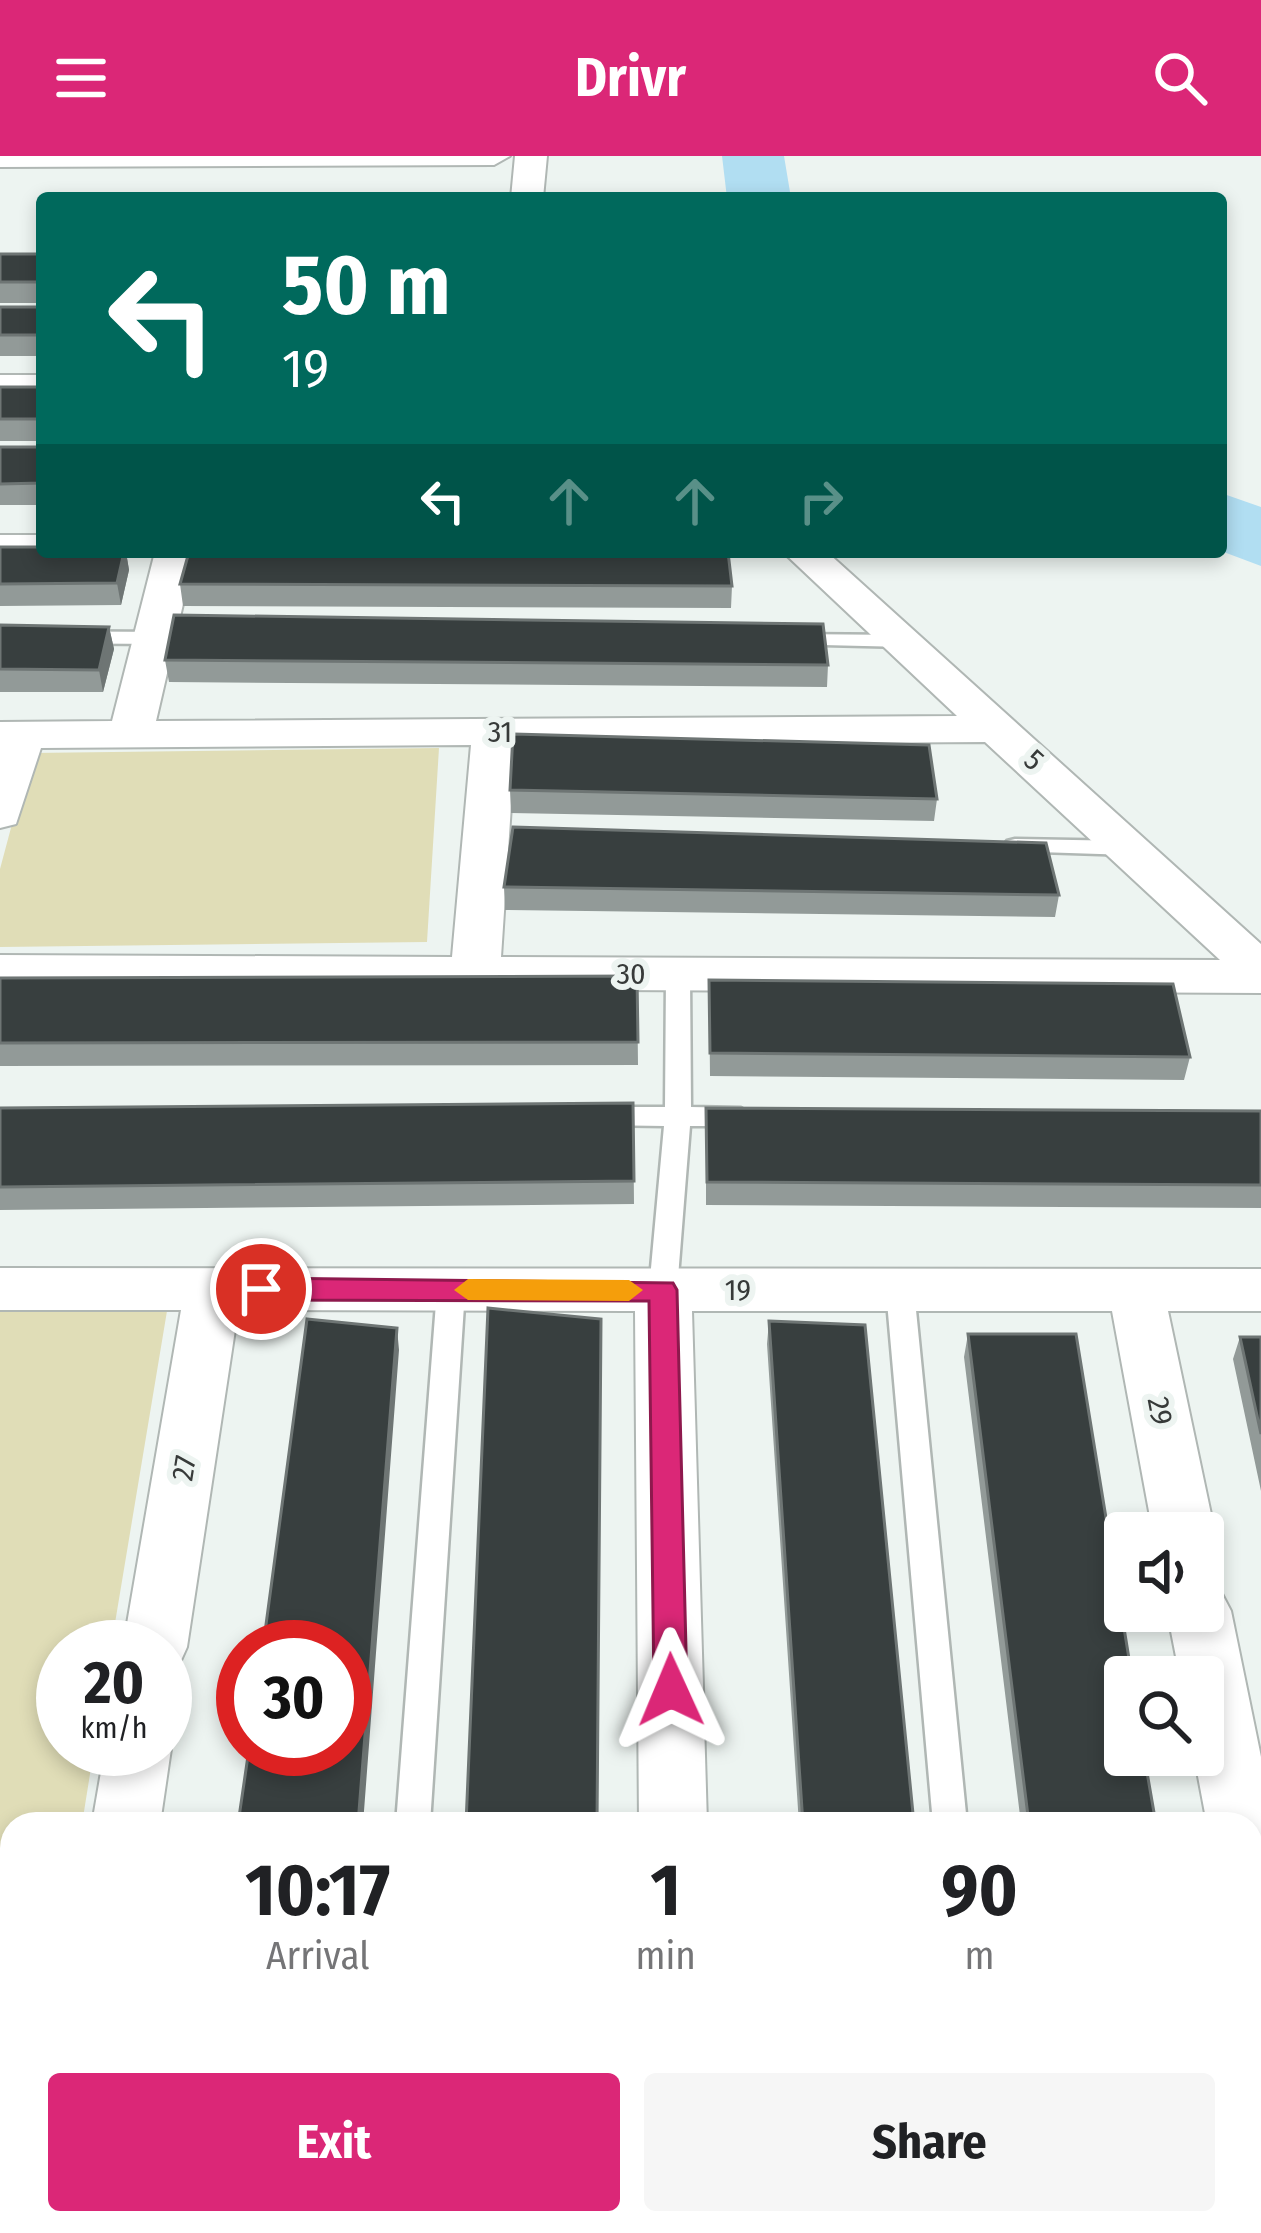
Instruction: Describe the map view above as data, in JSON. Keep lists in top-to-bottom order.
{
  "streets": {
    "street": [
      "31",
      "5",
      "30",
      "19",
      "29",
      "27"
    ]
  },
  "crossings": [
    ["31", "5"],
    ["5", "30"],
    ["19", "29"],
    ["19", "27"]
  ],
  "page": {
    "header": "Drivr",
    "turn": ["50 m", "19"],
    "speed": "20 km/h",
    "limit": "30",
    "eta": [
      "10:17",
      "Arrival",
      "1",
      "min",
      "90",
      "m"
    ],
    "buttons": ["Exit", "Share"]
  }
}
